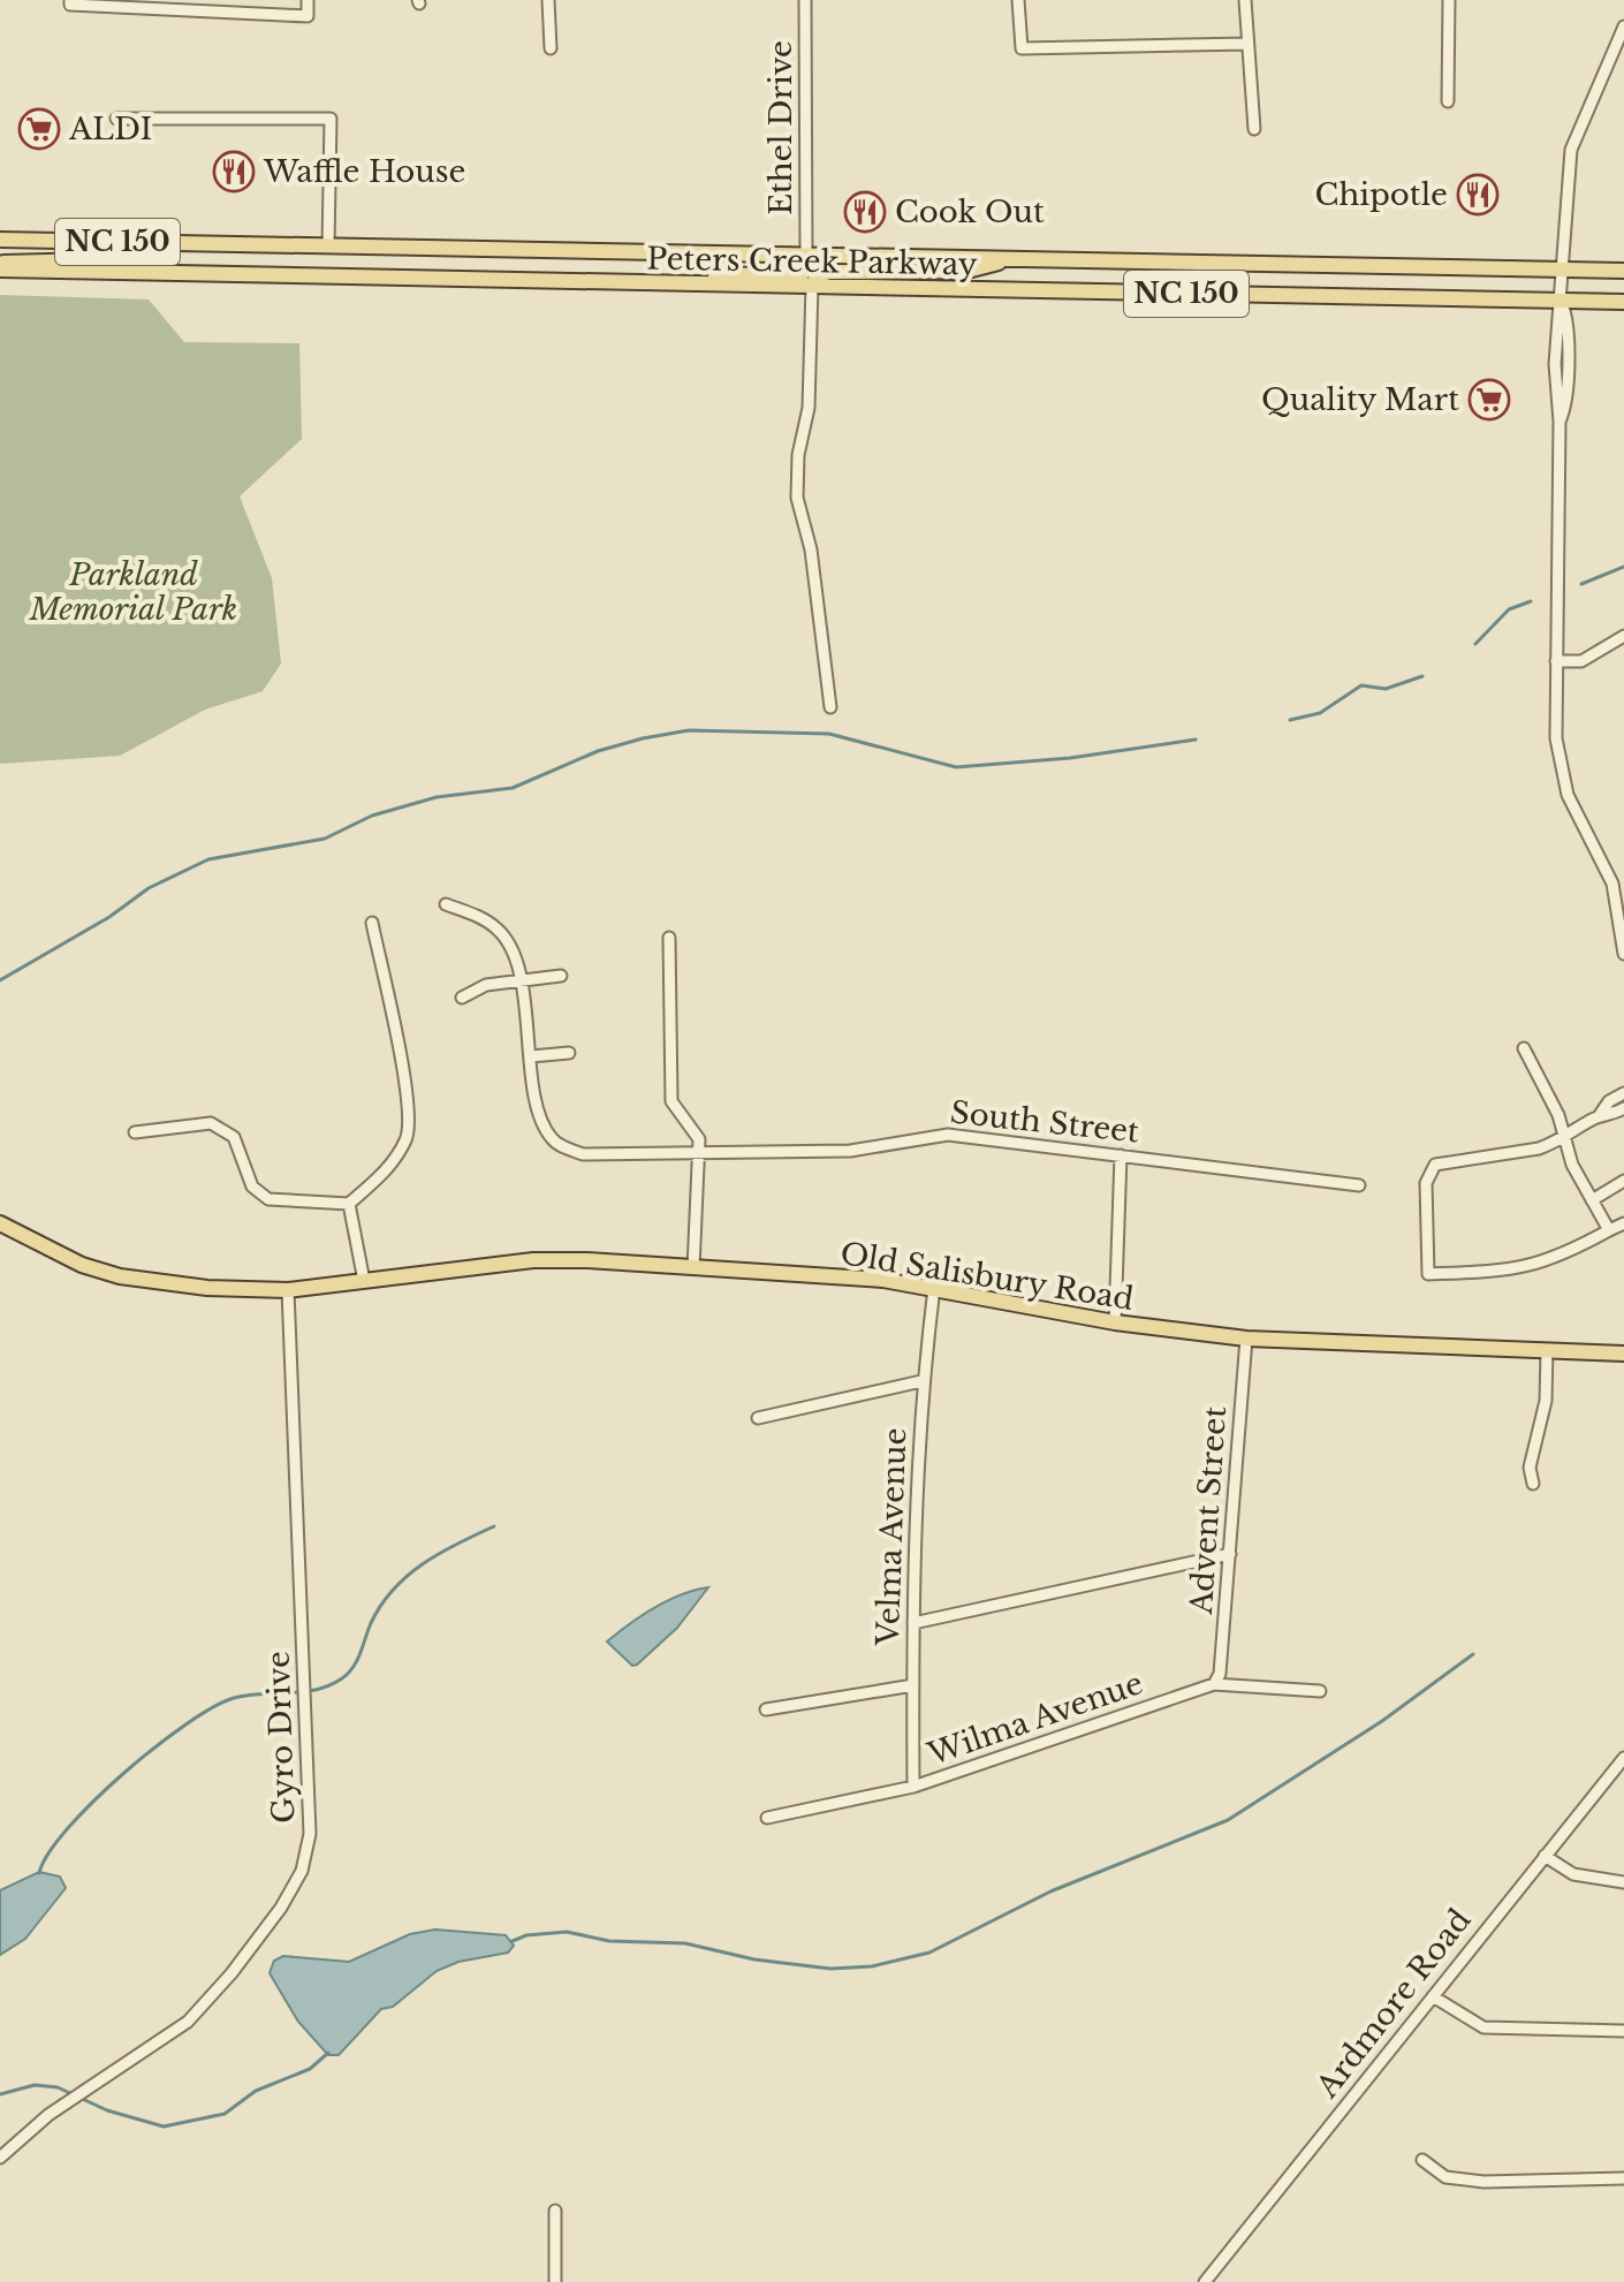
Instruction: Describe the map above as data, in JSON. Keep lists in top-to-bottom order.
{
  "streets": {
    "main road": ["NC 150", "Peters Creek Parkway", "Old Salisbury Road"],
    "street": [
      "Ethel Drive",
      "South Street",
      "Advent Street",
      "Velma Avenue",
      "Wilma Avenue",
      "Gyro Drive",
      "Ardmore Road"
    ]
  },
  "crossings": [
    ["Ethel Drive", "Peters Creek Parkway"],
    ["Old Salisbury Road", "Advent Street"],
    ["Old Salisbury Road", "Velma Avenue"],
    ["Old Salisbury Road", "Gyro Drive"],
    ["Advent Street", "Wilma Avenue"],
    ["Velma Avenue", "Wilma Avenue"]
  ],
  "parks": ["Parkland Memorial Park"],
  "places": {
    "supermarket": ["ALDI", "Quality Mart"],
    "restaurant": ["Waffle House", "Chipotle", "Cook Out"]
  }
}
